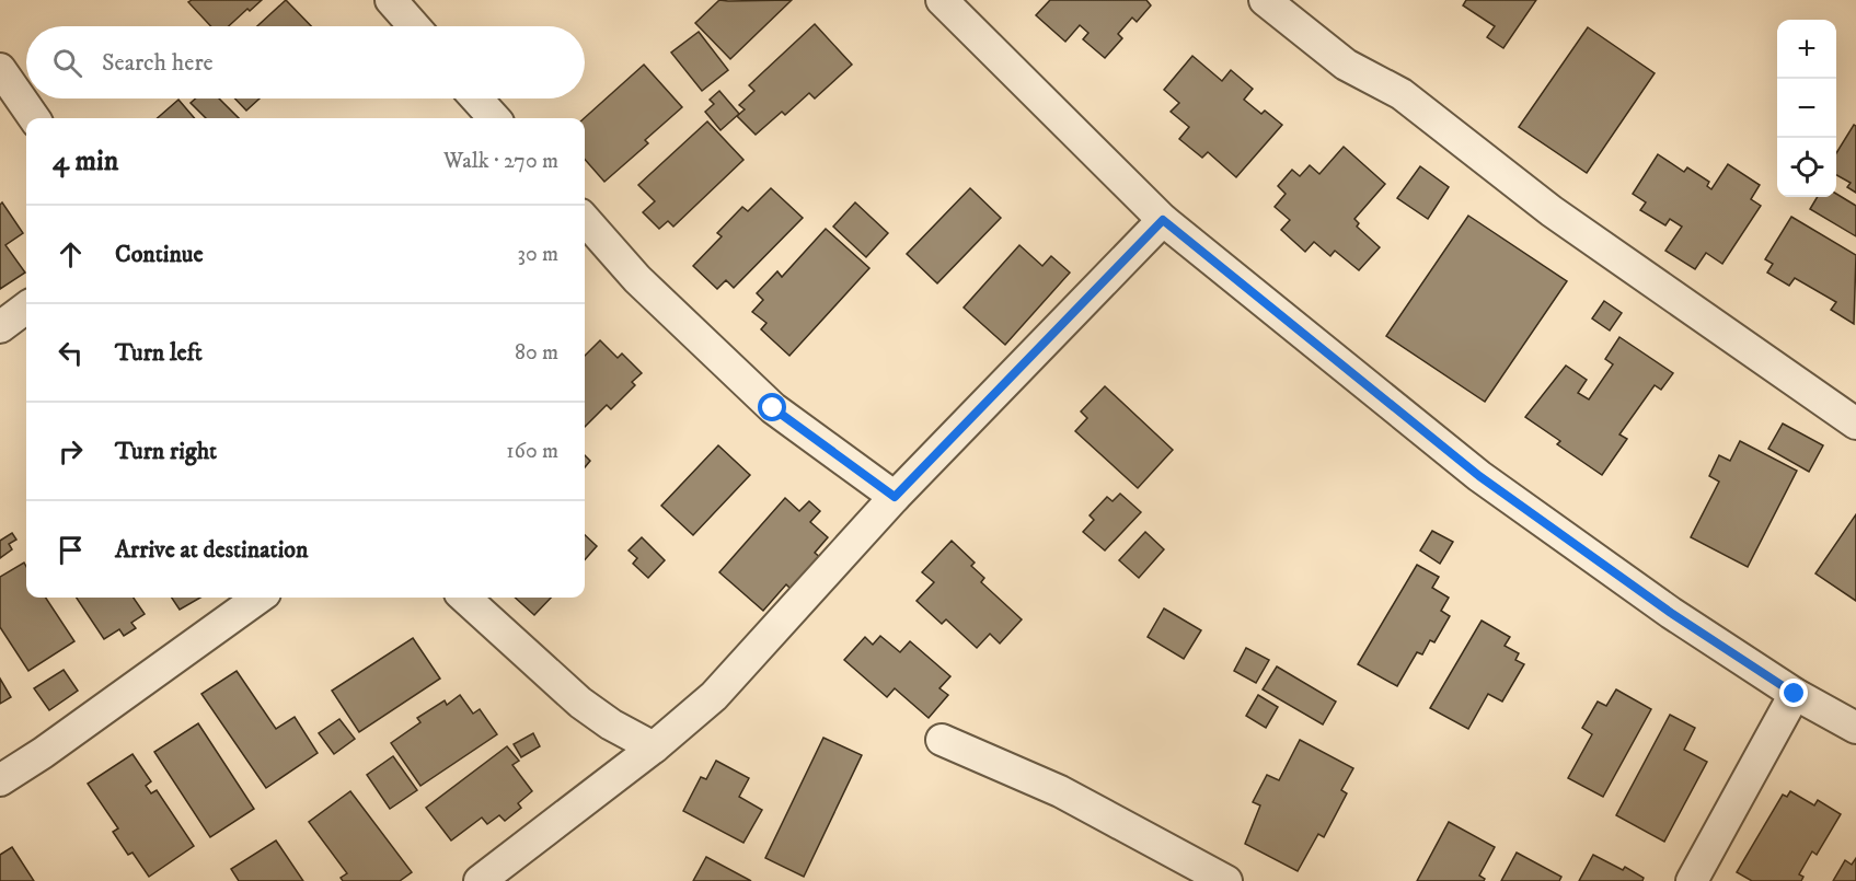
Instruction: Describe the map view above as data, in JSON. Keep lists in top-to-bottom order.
{
  "page": {
    "map_buttons": ["+", "−"],
    "search": "Search here",
    "heading": ["4 min", "Walk · 270 m"],
    "list": [
      ["Continue", "30 m"],
      ["Turn left", "80 m"],
      ["Turn right", "160 m"],
      "Arrive at destination"
    ]
  }
}
